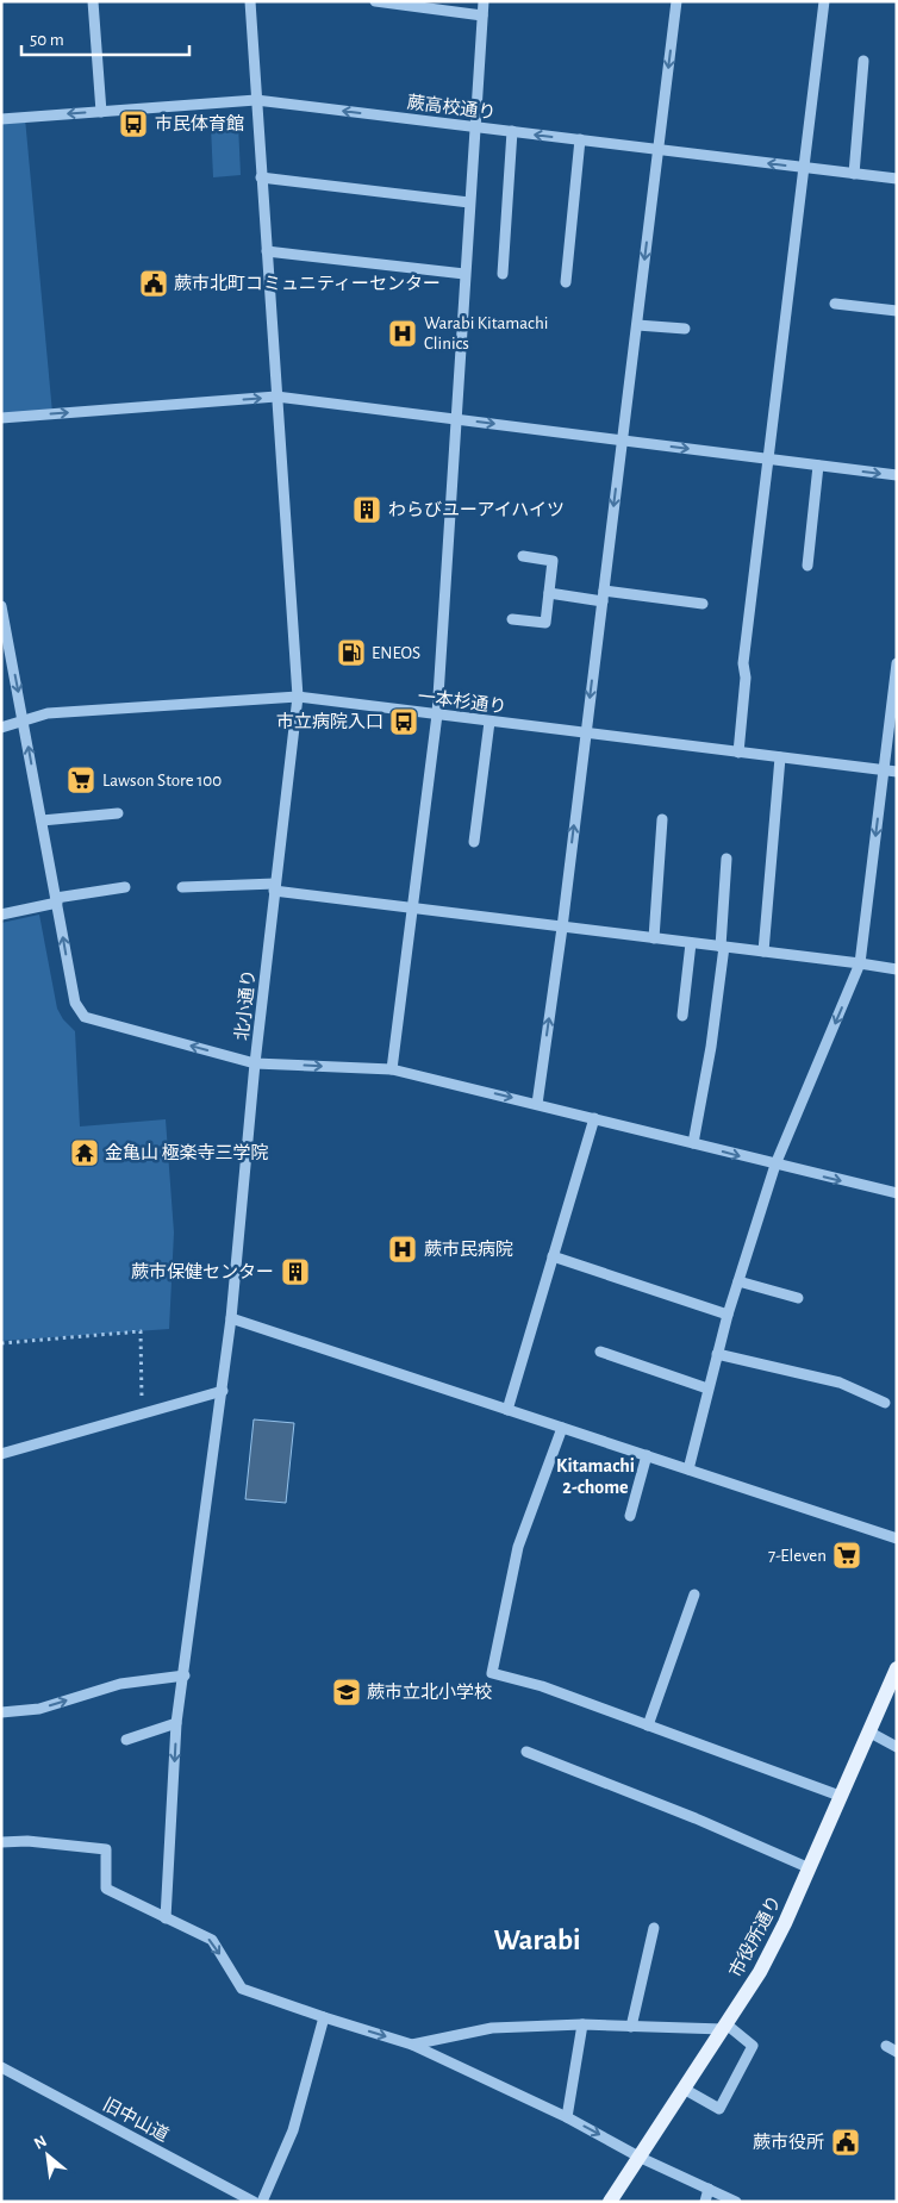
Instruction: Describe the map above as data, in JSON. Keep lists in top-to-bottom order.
{
  "streets": {
    "main road": ["市役所通り"],
    "street": [
      "蕨高校通り",
      "一本杉通り",
      "北小通り",
      "旧中山道"
    ]
  },
  "crossings": [
    ["蕨高校通り", "北小通り"],
    ["一本杉通り", "北小通り"]
  ],
  "districts": ["Kitamachi 2-chome", "Warabi"],
  "places": {
    "bus stop": ["市民体育館", "市立病院入口"],
    "public building": ["蕨市北町コミュニティーセンター", "蕨市役所"],
    "hospital": ["Warabi Kitamachi Clinics", "蕨市民病院"],
    "building": ["わらびユーアイハイツ", "蕨市保健センター"],
    "fuel station": ["ENEOS"],
    "supermarket": ["Lawson Store 100", "7-Eleven"],
    "temple": ["金亀山 極楽寺三学院"],
    "school or university": ["蕨市立北小学校"]
  },
  "scale_bar": "50 m",
  "north": "top left"
}
